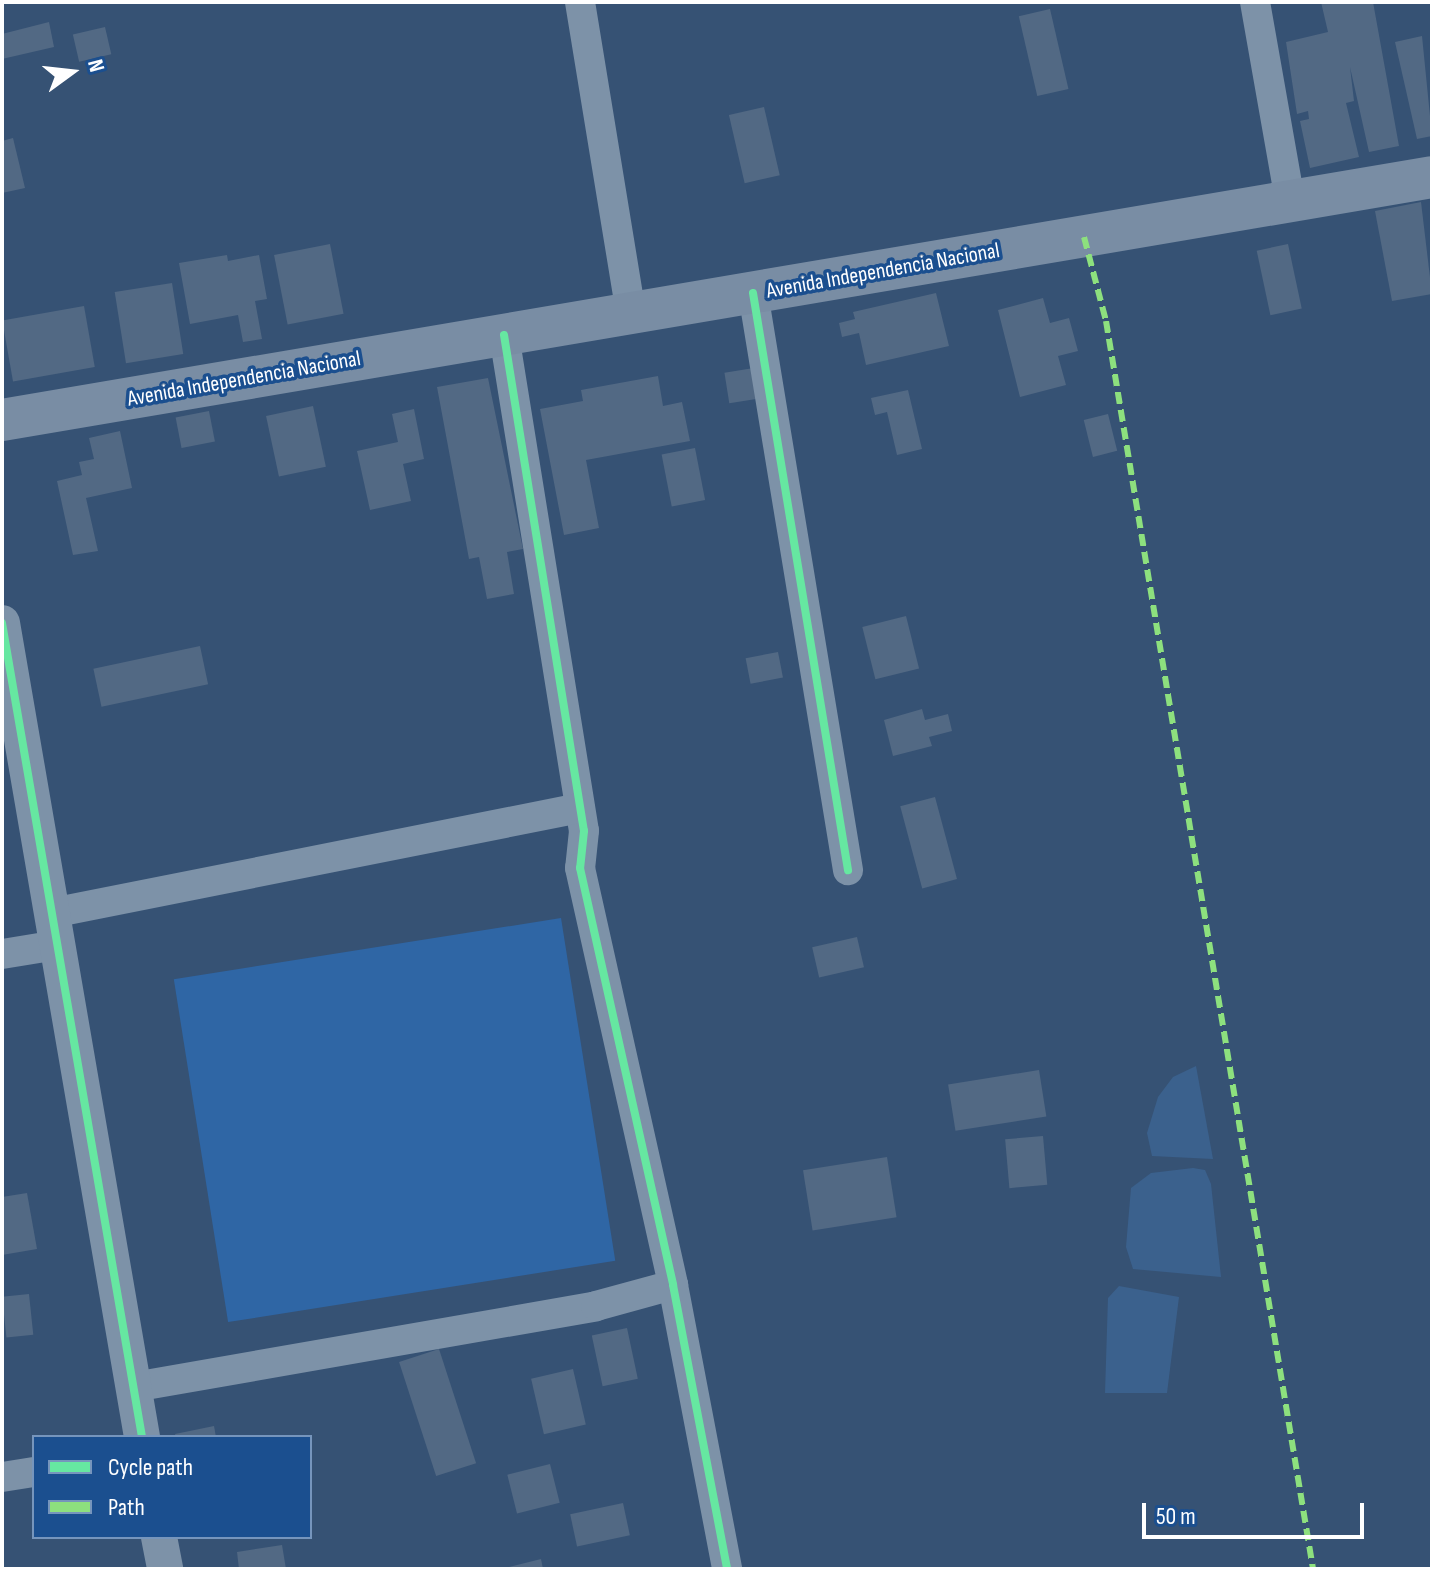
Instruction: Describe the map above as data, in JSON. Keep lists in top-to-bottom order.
{
  "streets": {
    "main road": ["Avenida Independencia Nacional"]
  },
  "legend": ["Cycle path", "Path"],
  "scale_bar": "50 m",
  "north": "right"
}
